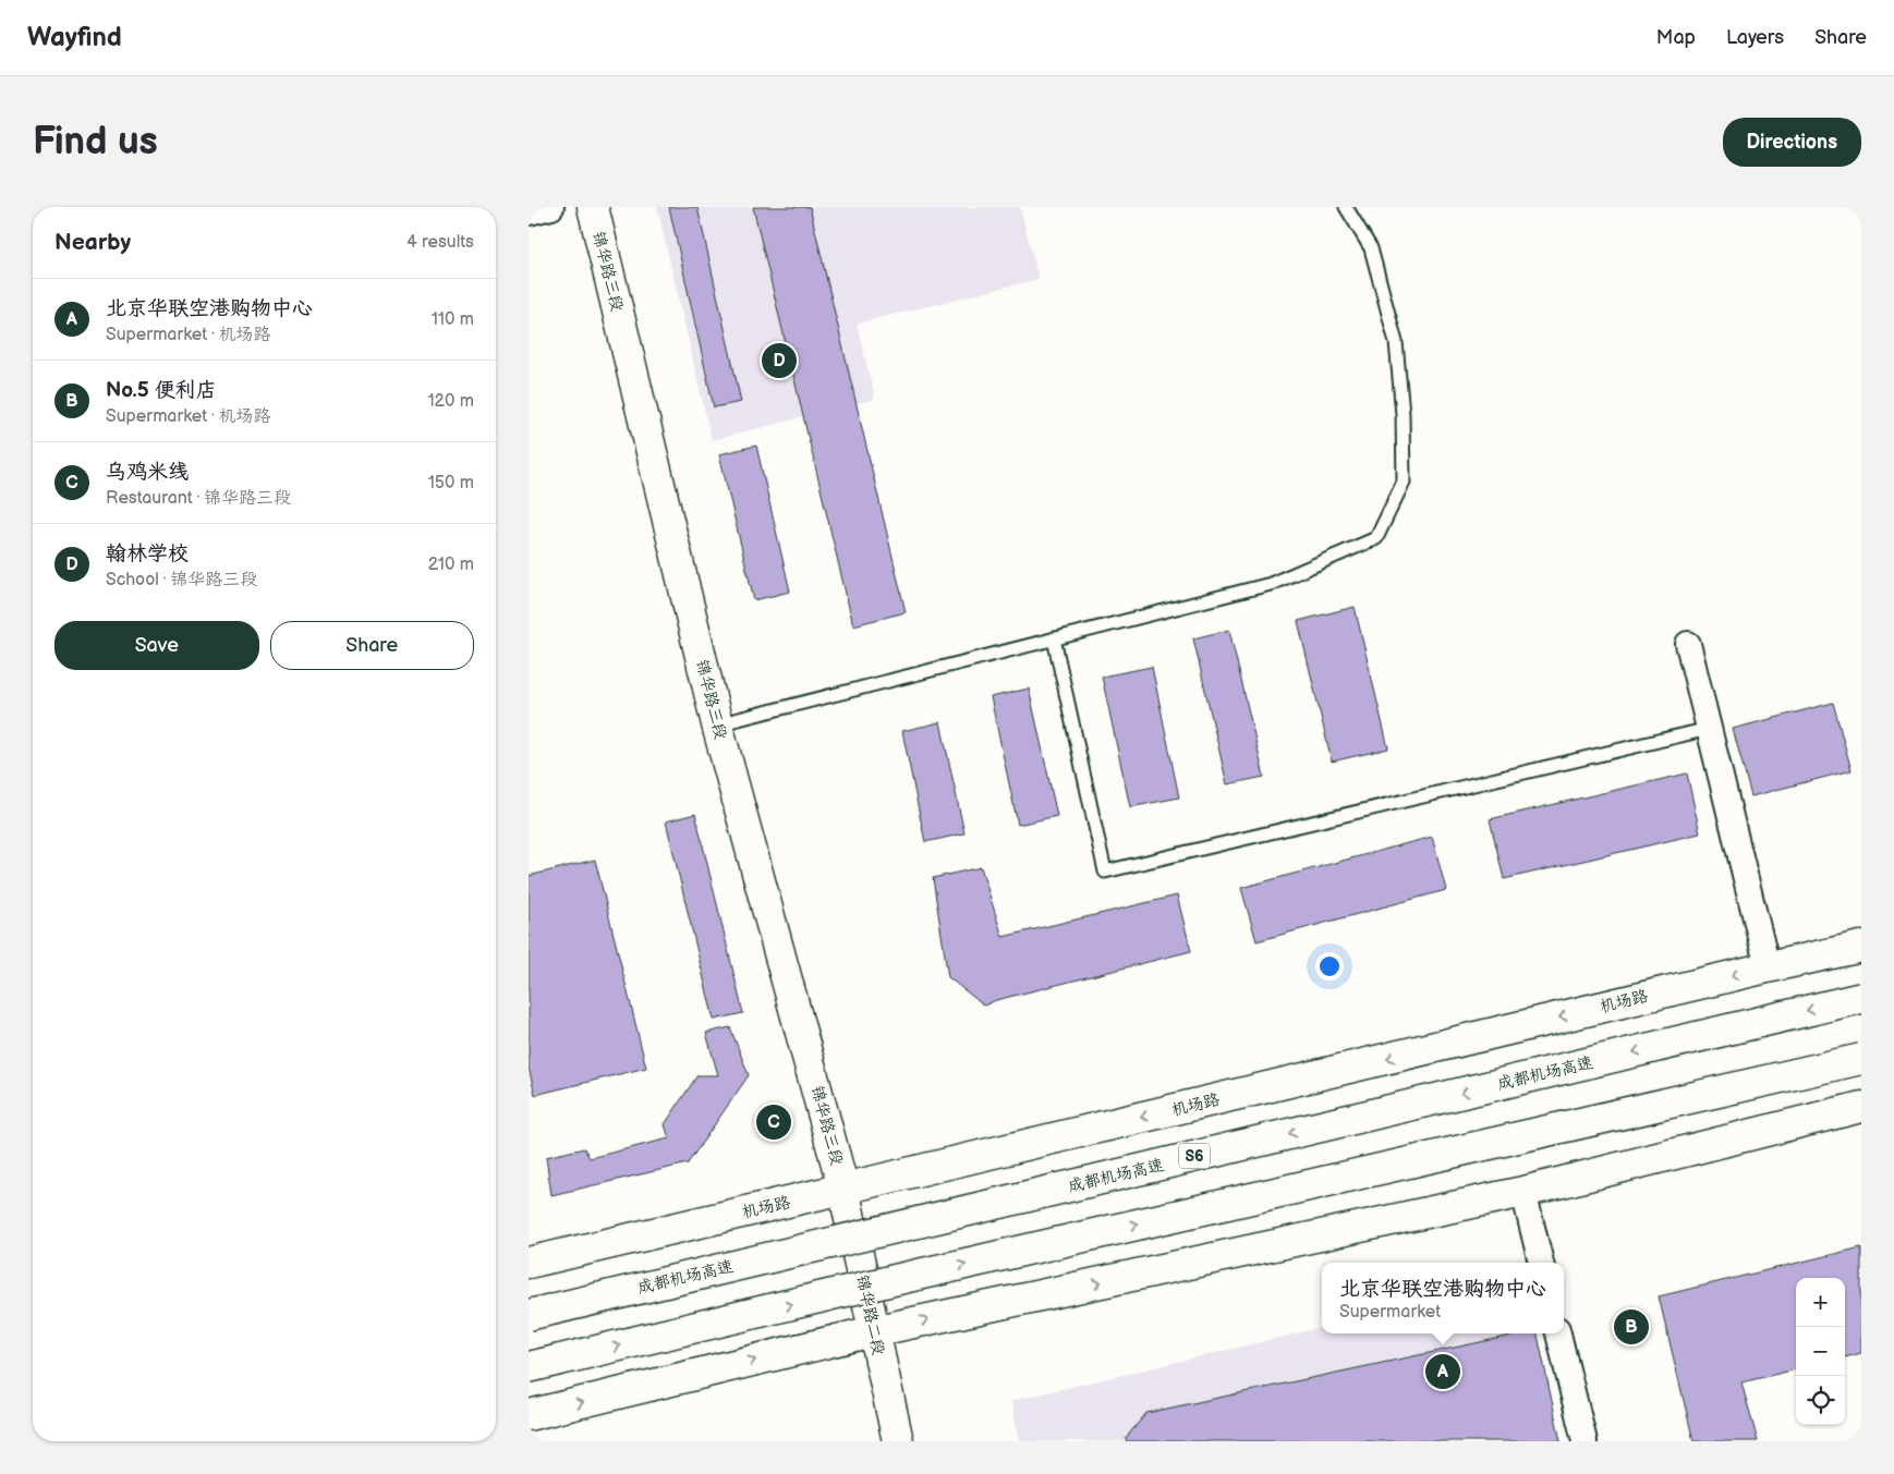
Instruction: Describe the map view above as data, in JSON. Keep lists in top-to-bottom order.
{
  "streets": {
    "main road": [
      "锦华路三段",
      "机场路",
      "成都机场高速",
      "S6",
      "锦华路二段"
    ]
  },
  "crossings": [
    ["锦华路三段", "机场路"],
    ["锦华路三段", "锦华路二段"],
    ["机场路", "锦华路二段"]
  ],
  "page": {
    "header": "Wayfind",
    "nav": ["Map", "Layers", "Share"],
    "buttons": [
      "Directions",
      ["Save", "Share"]
    ],
    "title": "Find us",
    "heading": ["Nearby", "4 results"],
    "list": [
      {
        "mark": "A",
        "name": "北京华联空港购物中心",
        "note": "Supermarket · 机场路",
        "value": "110 m"
      },
      {
        "mark": "B",
        "name": "No.5 便利店",
        "note": "Supermarket · 机场路",
        "value": "120 m"
      },
      {
        "mark": "C",
        "name": "乌鸡米线",
        "note": "Restaurant · 锦华路三段",
        "value": "150 m"
      },
      {
        "mark": "D",
        "name": "翰林学校",
        "note": "School · 锦华路三段",
        "value": "210 m"
      }
    ],
    "pins": [
      "D",
      "C",
      "B",
      "A"
    ],
    "popup": ["北京华联空港购物中心", "Supermarket"],
    "map_buttons": ["+", "−"]
  }
}
